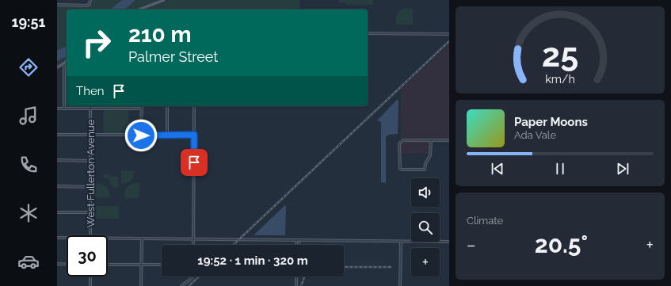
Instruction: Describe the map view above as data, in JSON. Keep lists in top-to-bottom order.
{
  "streets": {
    "street": ["West Fullerton Avenue"]
  },
  "page": {
    "tabs": "19:51",
    "turn": ["210 m", "Palmer Street"],
    "then": "Then",
    "song": ["Paper Moons", "Ada Vale"],
    "map_buttons": "+",
    "tile": "Climate",
    "heat": ["−", "20.5°", "+"],
    "limit": "30",
    "trip": "19:52 · 1 min · 320 m",
    "gauge": ["25", "km/h"]
  }
}
